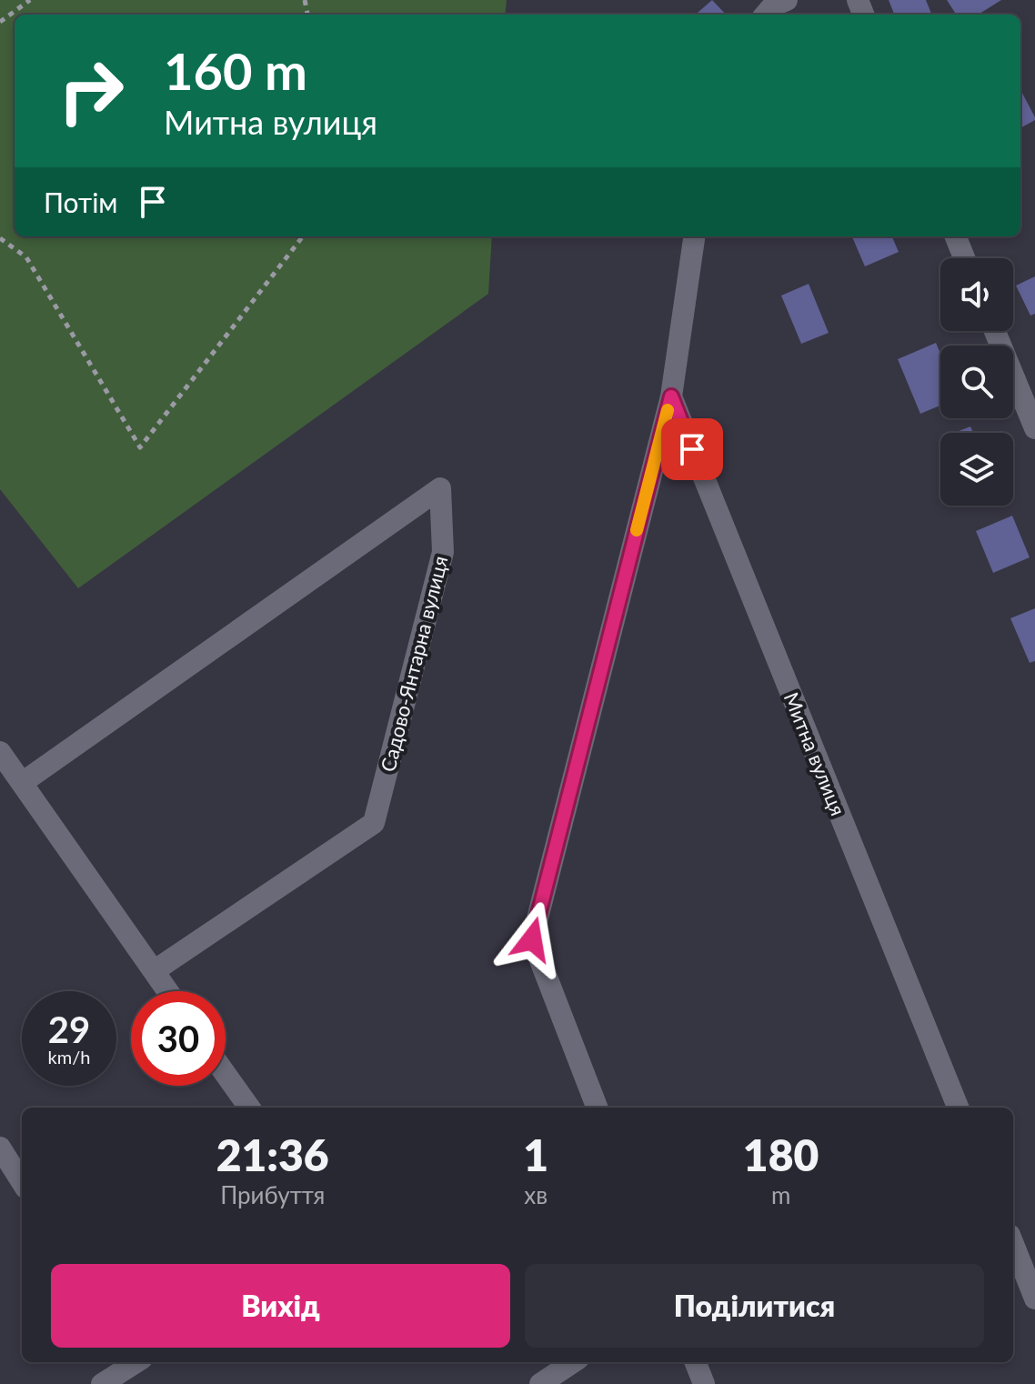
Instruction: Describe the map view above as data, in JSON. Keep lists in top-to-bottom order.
{
  "streets": {
    "street": ["Садово-Янтарна вулиця", "Митна вулиця"]
  },
  "page": {
    "turn": ["160 m", "Митна вулиця"],
    "then": "Потім",
    "speed": "29 km/h",
    "limit": "30",
    "eta": [
      "21:36",
      "Прибуття",
      "1",
      "хв",
      "180",
      "m"
    ],
    "buttons": ["Вихід", "Поділитися"]
  }
}
